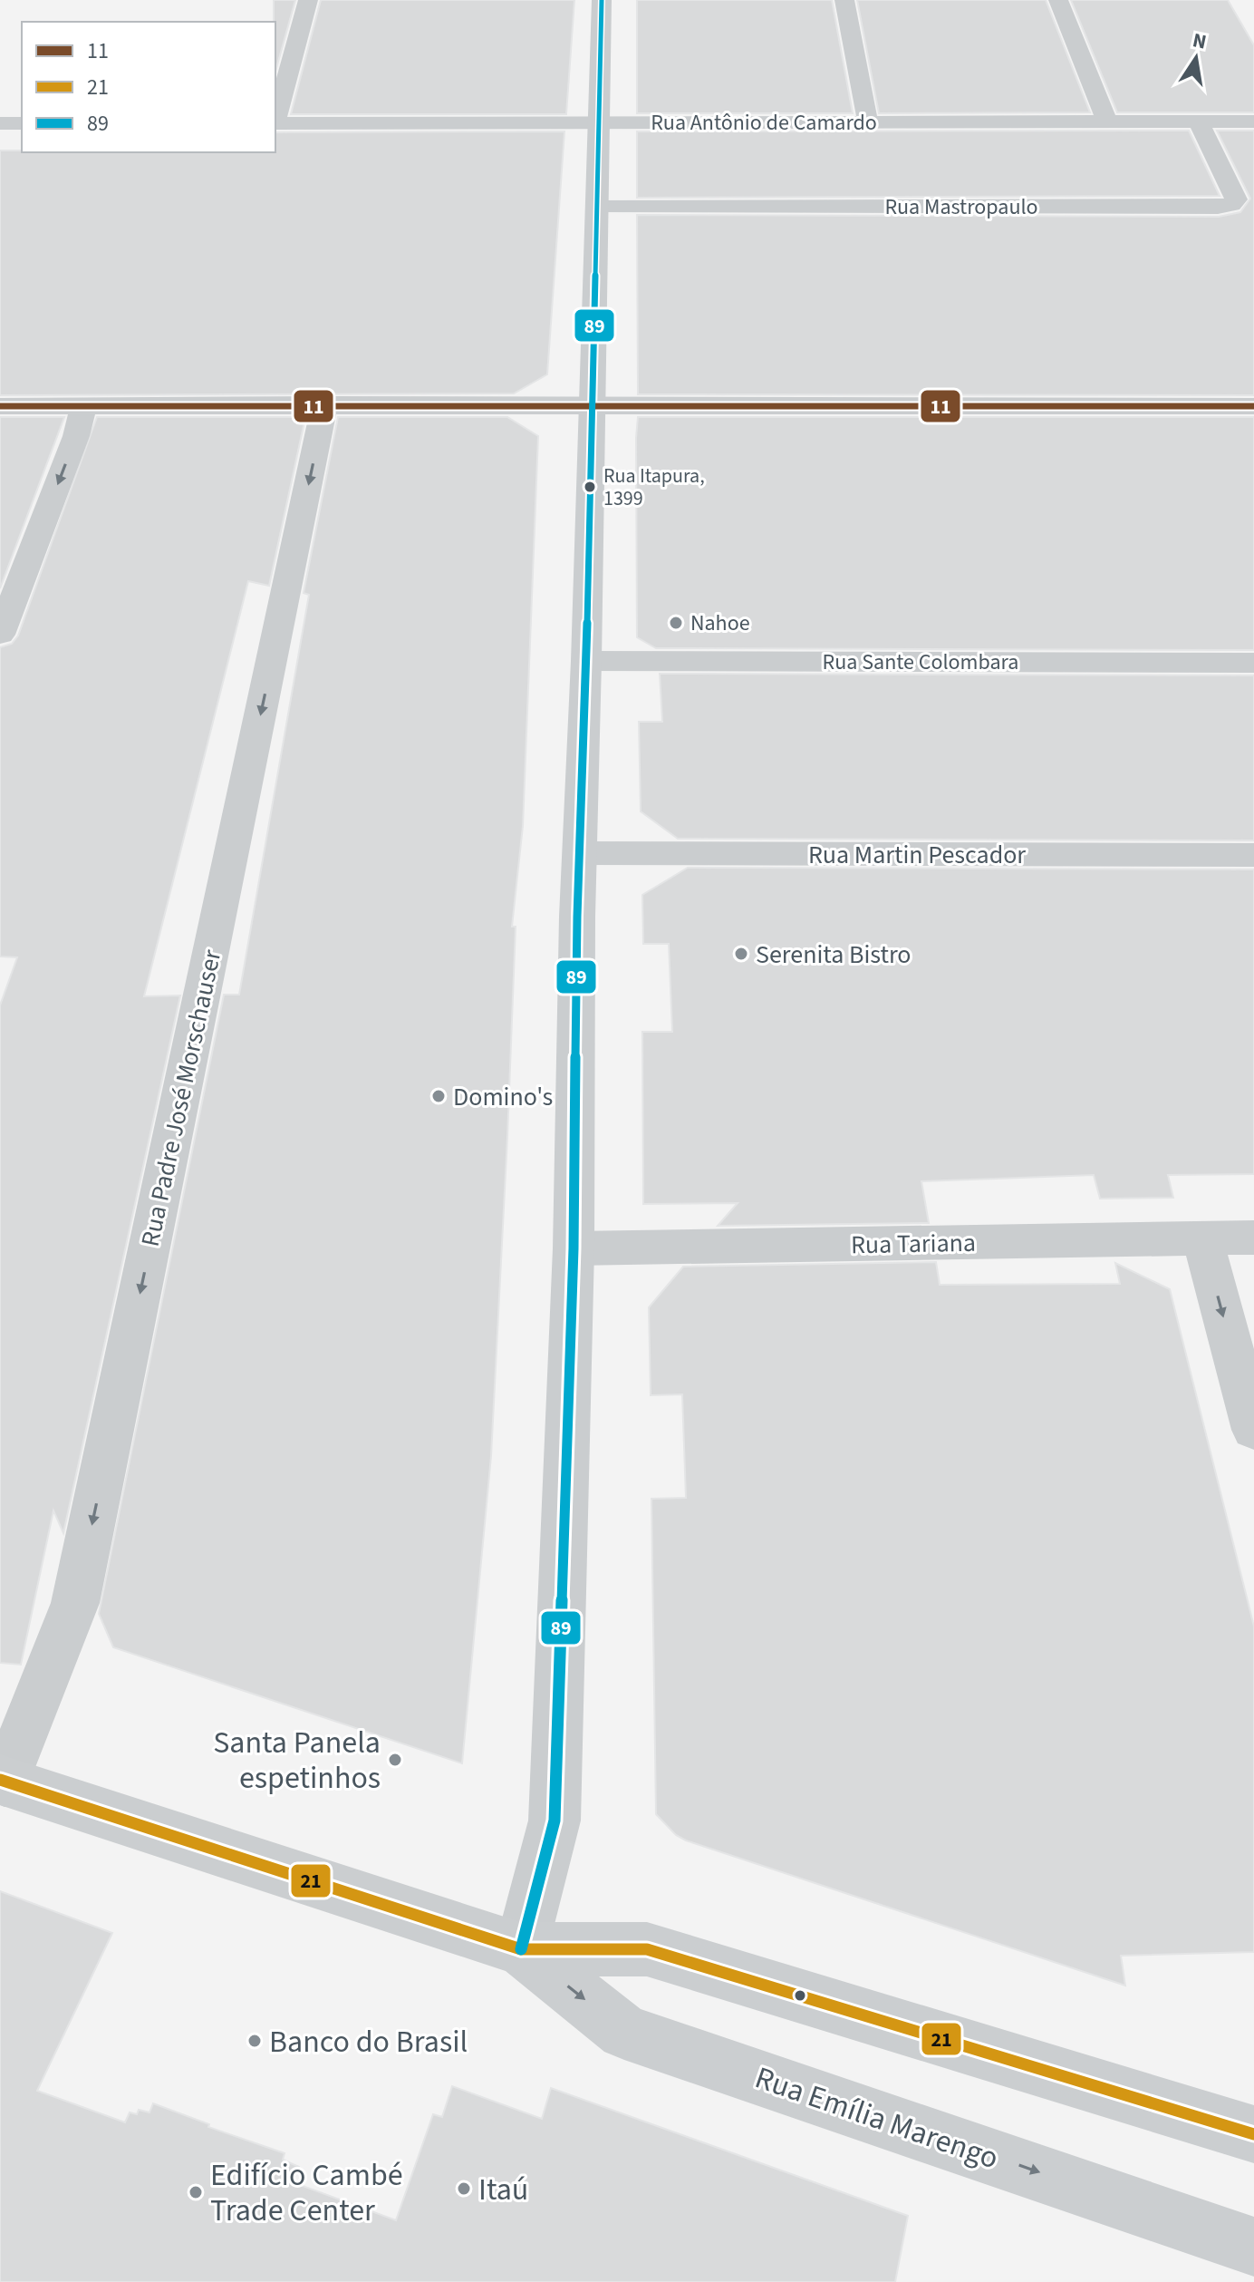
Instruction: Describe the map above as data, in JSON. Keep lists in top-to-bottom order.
{
  "streets": {
    "main road": ["Rua Emília Marengo"],
    "street": [
      "Rua Antônio de Camardo",
      "Rua Mastropaulo",
      "Rua Sante Colombara",
      "Rua Martin Pescador",
      "Rua Padre José Morschauser",
      "Rua Tariana"
    ]
  },
  "crossings": [
    ["Rua Antônio de Camardo", "Rua Mastropaulo"],
    ["Rua Padre José Morschauser", "Rua Emília Marengo"]
  ],
  "places": [
    "Rua Itapura, 1399",
    "Nahoe",
    "Serenita Bistro",
    "Domino's",
    "Santa Panela espetinhos",
    "Banco do Brasil",
    "Itaú",
    "Edifício Cambé Trade Center"
  ],
  "lines": ["transit line 89", "transit line 11", "transit line 21"],
  "legend": ["11", "21", "89"],
  "north": "top"
}
